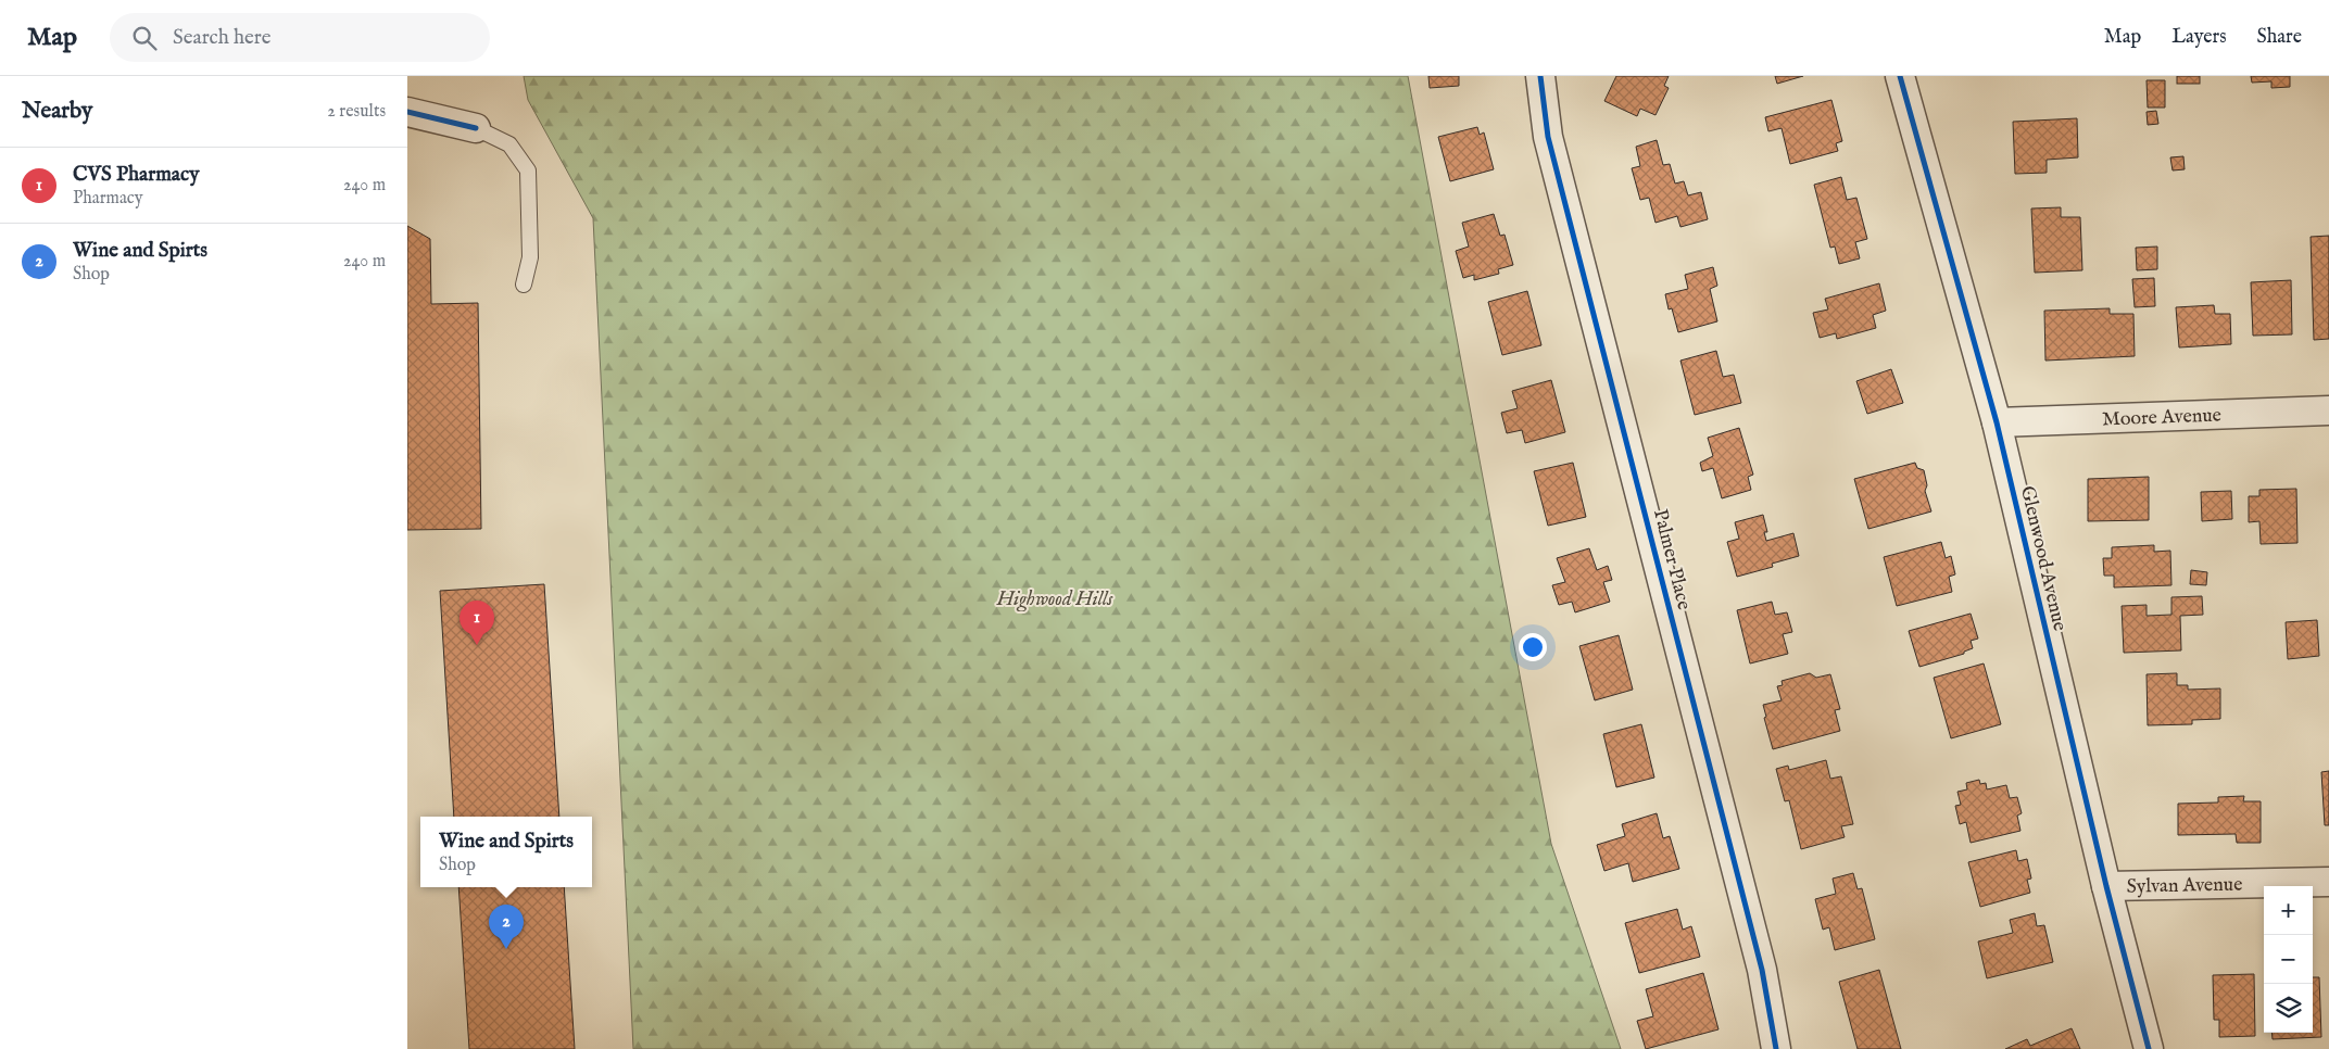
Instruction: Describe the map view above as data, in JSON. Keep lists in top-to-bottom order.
{
  "streets": {
    "street": [
      "Moore Avenue",
      "Glenwood Avenue",
      "Palmer Place",
      "Sylvan Avenue"
    ]
  },
  "crossings": [
    ["Moore Avenue", "Glenwood Avenue"],
    ["Glenwood Avenue", "Sylvan Avenue"]
  ],
  "parks": ["Highwood Hills"],
  "page": {
    "header": "Map",
    "search": "Search here",
    "nav": ["Map", "Layers", "Share"],
    "heading": ["Nearby", "2 results"],
    "list": [
      {
        "mark": "1",
        "name": "CVS Pharmacy",
        "note": "Pharmacy",
        "value": "240 m"
      },
      {
        "mark": "2",
        "name": "Wine and Spirts",
        "note": "Shop",
        "value": "240 m"
      }
    ],
    "pins": ["1", "2"],
    "popup": ["Wine and Spirts", "Shop"],
    "map_buttons": ["+", "−"]
  }
}
